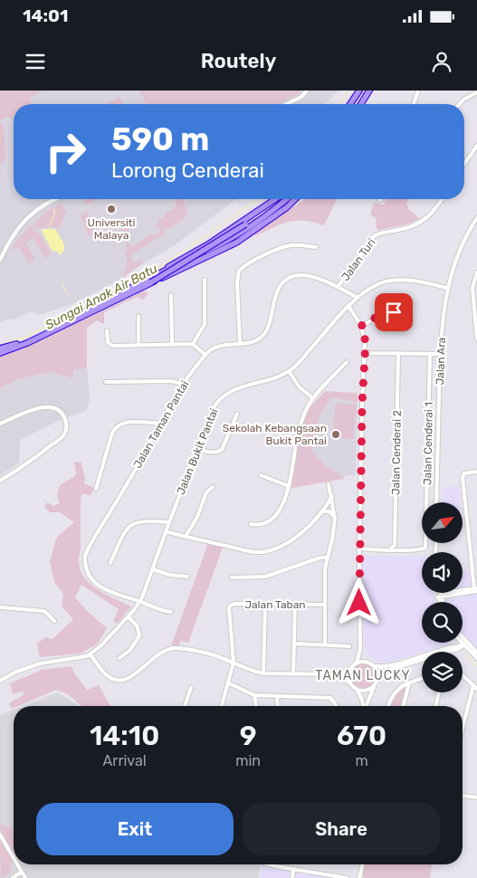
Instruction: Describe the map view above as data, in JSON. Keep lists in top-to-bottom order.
{
  "streets": {
    "street": [
      "Jalan Turi",
      "Jalan Ara",
      "Jalan Taman Pantai",
      "Jalan Cenderai 1",
      "Jalan Bukit Pantai",
      "Jalan Cenderai 2",
      "Jalan Taban"
    ]
  },
  "crossings": [
    ["Jalan Turi", "Jalan Taman Pantai"],
    ["Jalan Ara", "Jalan Bukit Pantai"],
    ["Jalan Taman Pantai", "Jalan Bukit Pantai"],
    ["Jalan Cenderai 1", "Jalan Cenderai 2"]
  ],
  "districts": ["TAMAN LUCKY"],
  "water": ["Sungai Anak Air Batu"],
  "places": ["Universiti Malaya", "Sekolah Kebangsaan Bukit Pantai"],
  "north": "top right",
  "page": {
    "status": "14:01",
    "header": "Routely",
    "turn": ["590 m", "Lorong Cenderai"],
    "eta": [
      "14:10",
      "Arrival",
      "9",
      "min",
      "670",
      "m"
    ],
    "buttons": ["Exit", "Share"]
  }
}
